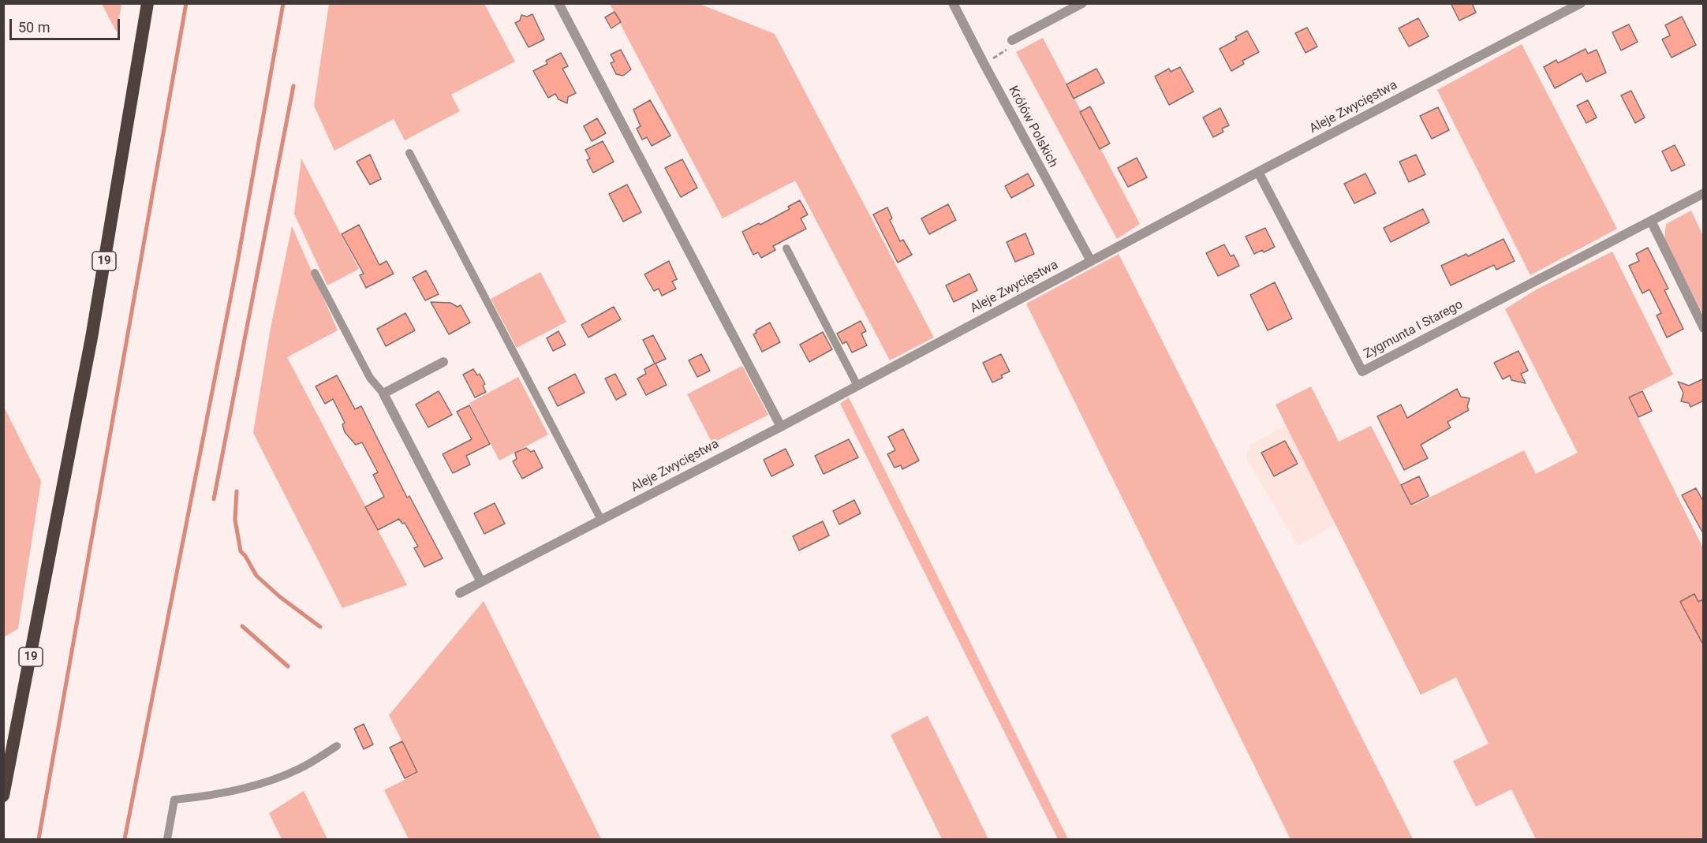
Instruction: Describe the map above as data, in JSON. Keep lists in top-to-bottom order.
{
  "streets": {
    "highway": ["19"],
    "street": ["Aleje Zwycięstwa", "Królów Polskich", "Zygmunta I Starego"]
  },
  "crossings": [
    ["Aleje Zwycięstwa", "Królów Polskich"],
    ["Aleje Zwycięstwa", "Zygmunta I Starego"]
  ],
  "scale_bar": "50 m"
}
